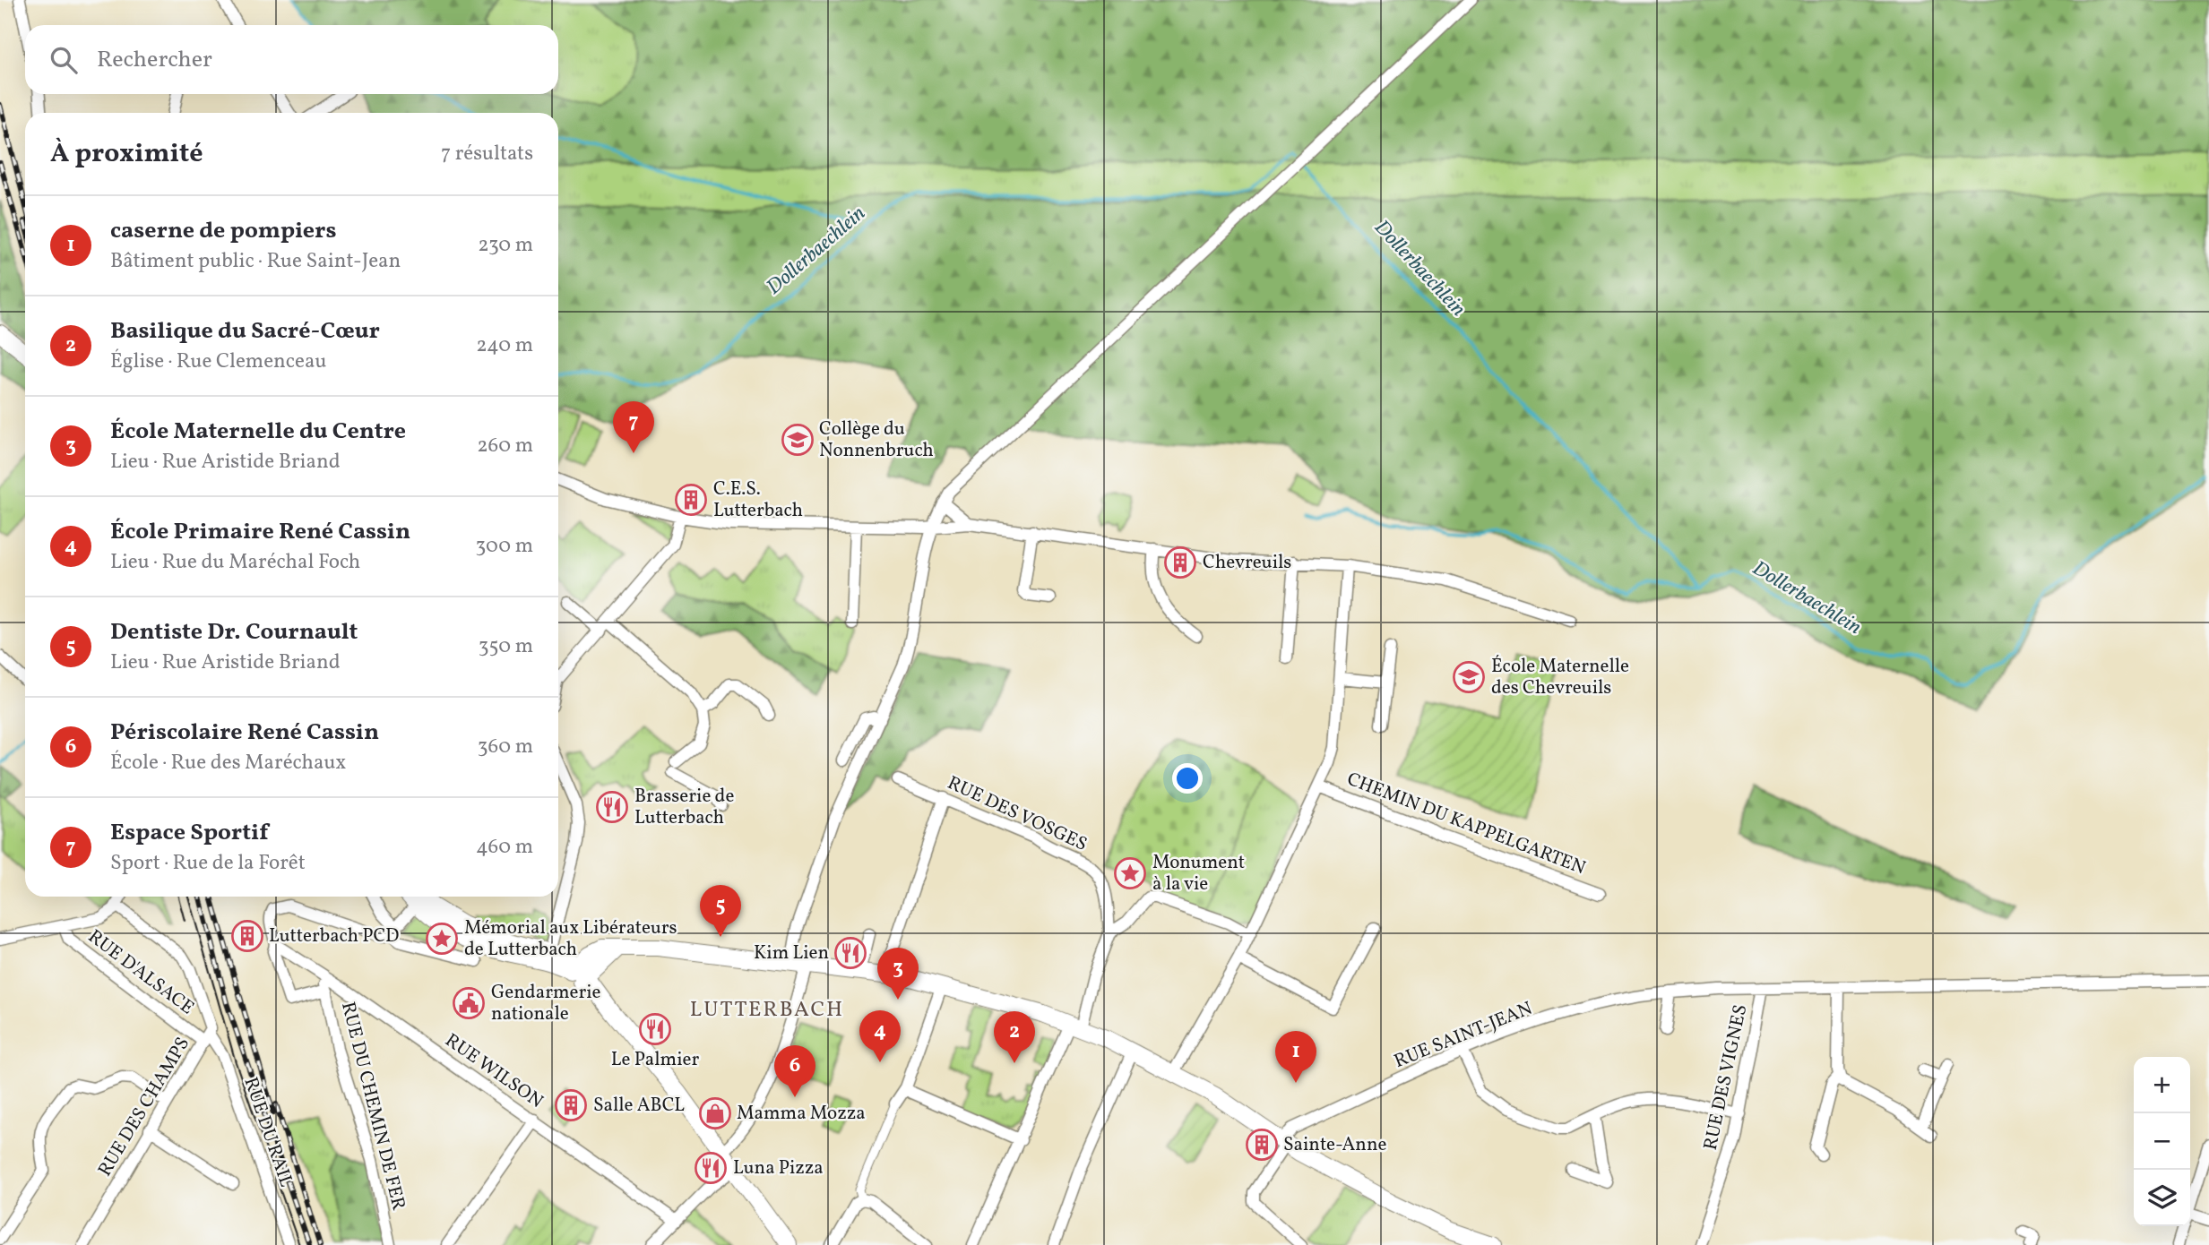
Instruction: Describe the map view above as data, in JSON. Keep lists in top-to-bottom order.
{
  "streets": {
    "street": [
      "RUE DES VOSGES",
      "CHEMIN DU KAPPELGARTEN",
      "RUE D'ALSACE",
      "RUE SAINT-JEAN",
      "RUE WILSON",
      "RUE DES VIGNES",
      "RUE DU CHEMIN DE FER",
      "RUE DES CHAMPS",
      "RUE DU RAIL"
    ]
  },
  "crossings": [
    ["RUE D'ALSACE", "RUE DES CHAMPS"],
    ["RUE D'ALSACE", "RUE DU RAIL"],
    ["RUE SAINT-JEAN", "RUE DES VIGNES"],
    ["RUE WILSON", "RUE DU CHEMIN DE FER"],
    ["RUE DES CHAMPS", "RUE DU RAIL"]
  ],
  "districts": ["LUTTERBACH"],
  "water": ["Dollerbaechlein"],
  "places": {
    "school or university": ["Collège du Nonnenbruch", "École Maternelle des Chevreuils"],
    "building": [
      "C.E.S. Lutterbach",
      "Chevreuils",
      "Lutterbach PCD",
      "Salle ABCL",
      "Sainte-Anne"
    ],
    "restaurant": [
      "Brasserie de Lutterbach",
      "Kim Lien",
      "Le Palmier",
      "Luna Pizza"
    ],
    "place": ["Monument à la vie", "Mémorial aux Libérateurs de Lutterbach"],
    "public building": ["Gendarmerie nationale"],
    "shop": ["Mamma Mozza"]
  },
  "page": {
    "search": "Rechercher",
    "heading": ["À proximité", "7 résultats"],
    "list": [
      {
        "mark": "1",
        "name": "caserne de pompiers",
        "note": "Bâtiment public · Rue Saint-Jean",
        "value": "230 m"
      },
      {
        "mark": "2",
        "name": "Basilique du Sacré-Cœur",
        "note": "Église · Rue Clemenceau",
        "value": "240 m"
      },
      {
        "mark": "3",
        "name": "École Maternelle du Centre",
        "note": "Lieu · Rue Aristide Briand",
        "value": "260 m"
      },
      {
        "mark": "4",
        "name": "École Primaire René Cassin",
        "note": "Lieu · Rue du Maréchal Foch",
        "value": "300 m"
      },
      {
        "mark": "5",
        "name": "Dentiste Dr. Cournault",
        "note": "Lieu · Rue Aristide Briand",
        "value": "350 m"
      },
      {
        "mark": "6",
        "name": "Périscolaire René Cassin",
        "note": "École · Rue des Maréchaux",
        "value": "360 m"
      },
      {
        "mark": "7",
        "name": "Espace Sportif",
        "note": "Sport · Rue de la Forêt",
        "value": "460 m"
      }
    ],
    "pins": [
      "7",
      "5",
      "3",
      "4",
      "2",
      "1",
      "6"
    ],
    "map_buttons": ["+", "−"]
  }
}
